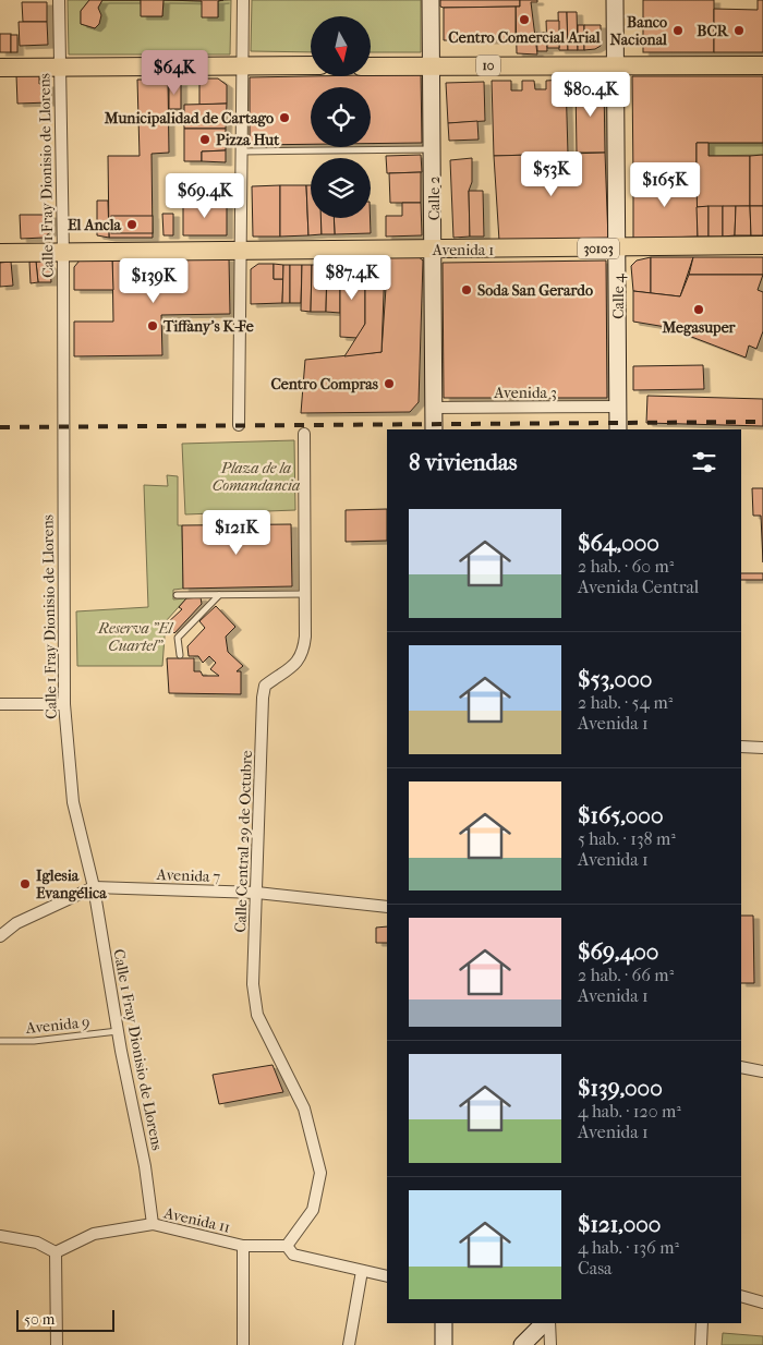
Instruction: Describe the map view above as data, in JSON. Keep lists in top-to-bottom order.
{
  "streets": {
    "main road": ["10", "30103", "Avenida 1"],
    "street": [
      "Calle 1 Fray Dionisio de Llorens",
      "Calle 2",
      "Calle 4",
      "Avenida 3",
      "Calle Central 29 de Octubre",
      "Avenida 7",
      "Avenida 11"
    ],
    "lane": ["Avenida 9"]
  },
  "crossings": [
    ["10", "Calle 2"],
    ["10", "Calle 4"],
    ["Calle 1 Fray Dionisio de Llorens", "Avenida 1"],
    ["Calle 1 Fray Dionisio de Llorens", "Avenida 7"],
    ["Calle 1 Fray Dionisio de Llorens", "Avenida 9"],
    ["Calle 1 Fray Dionisio de Llorens", "Avenida 11"],
    ["Calle 2", "Avenida 1"],
    ["Calle 2", "Avenida 3"],
    ["Avenida 1", "Calle 4"],
    ["Calle 4", "Avenida 3"],
    ["Calle Central 29 de Octubre", "Avenida 7"],
    ["Calle Central 29 de Octubre", "Avenida 11"]
  ],
  "parks": ["Plaza de la Comandancia", "Reserva \"El Cuartel\""],
  "places": [
    "Centro Comercial Arial",
    "Banco Nacional",
    "BCR",
    "Municipalidad de Cartago",
    "Pizza Hut",
    "El Ancla",
    "Soda San Gerardo",
    "Megasuper",
    "Tiffany's K-Fe",
    "Centro Compras",
    "Iglesia Evangélica"
  ],
  "scale_bar": "50 m",
  "north": "bottom",
  "page": {
    "price": [
      "$64K",
      "$80.4K",
      "$53K",
      "$165K",
      "$69.4K",
      "$87.4K",
      "$139K",
      "$121K"
    ],
    "heading": "8 viviendas",
    "list": [
      {
        "name": "$64,000",
        "note": "2 hab. · 60 m² · Avenida Central"
      },
      {
        "name": "$53,000",
        "note": "2 hab. · 54 m² · Avenida 1"
      },
      {
        "name": "$165,000",
        "note": "5 hab. · 138 m² · Avenida 1"
      },
      {
        "name": "$69,400",
        "note": "2 hab. · 66 m² · Avenida 1"
      },
      {
        "name": "$139,000",
        "note": "4 hab. · 120 m² · Avenida 1"
      },
      {
        "name": "$121,000",
        "note": "4 hab. · 136 m² · Casa"
      }
    ],
    "scale": "50 m"
  }
}
